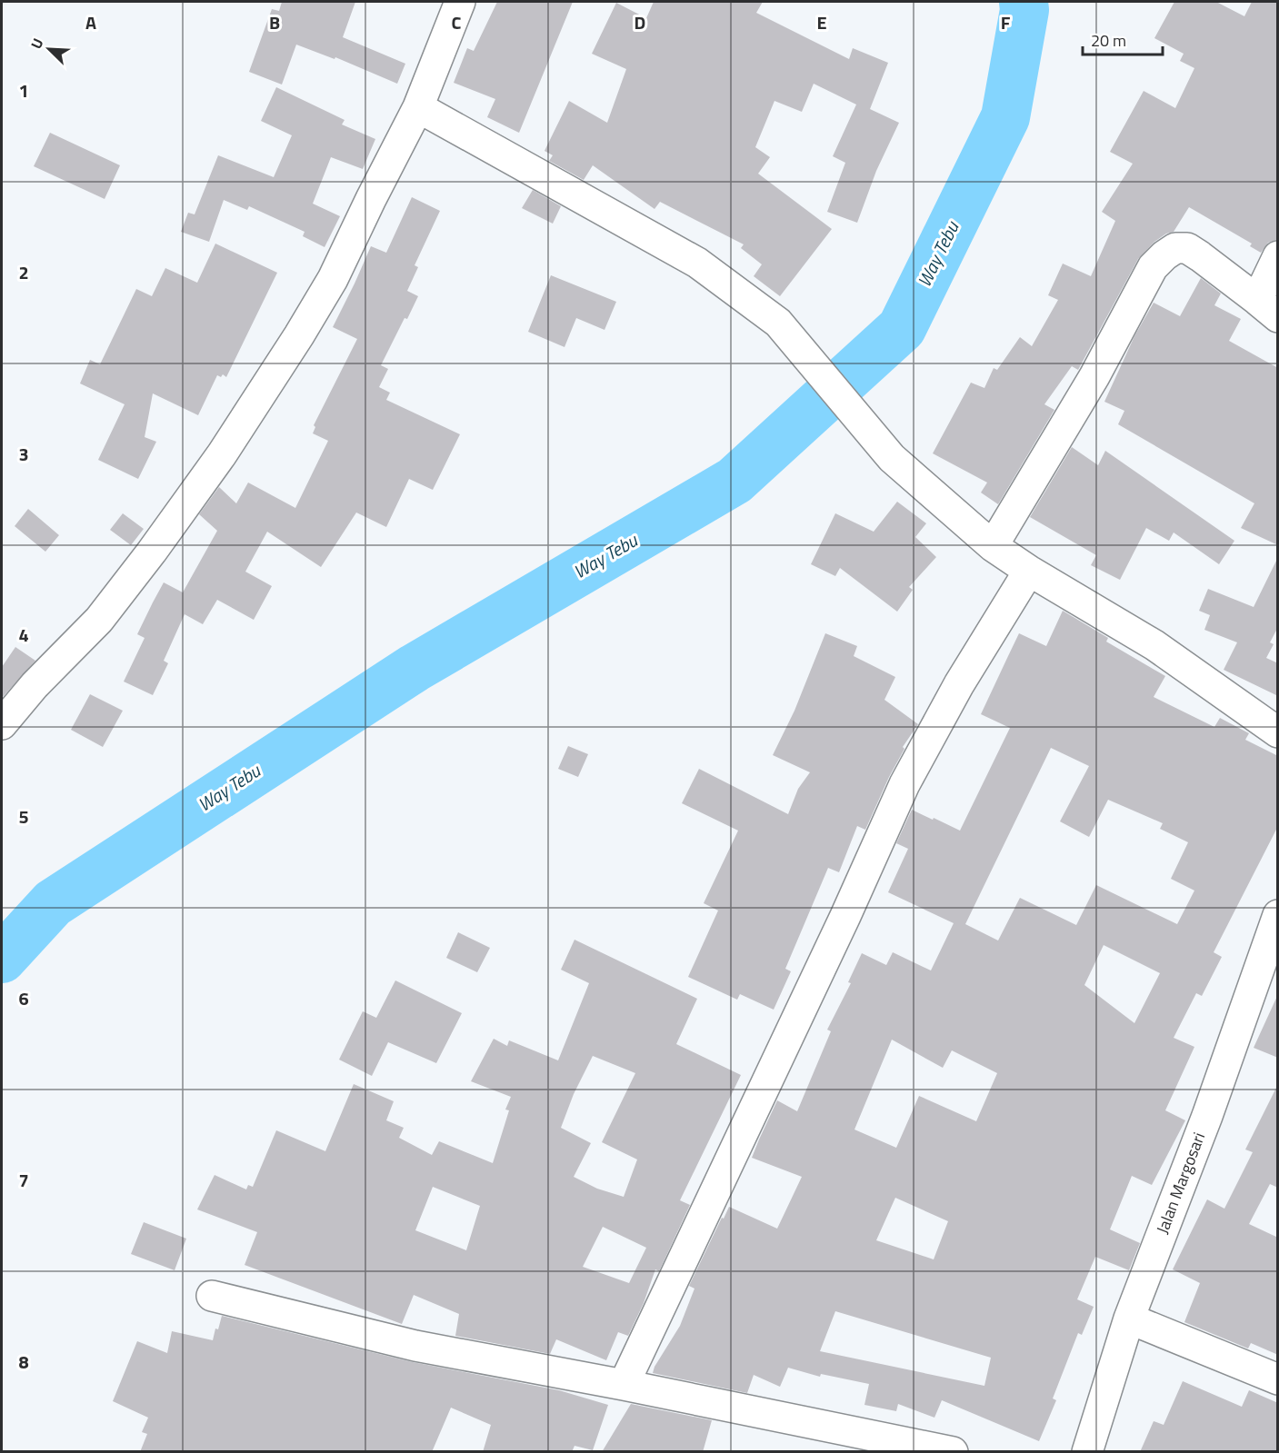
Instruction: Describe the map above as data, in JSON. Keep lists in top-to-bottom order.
{
  "streets": {
    "street": ["Jalan Margosari"]
  },
  "water": ["Way Tebu"],
  "scale_bar": "20 m",
  "north": "top left",
  "grid": {
    "columns": [
      "A",
      "B",
      "C",
      "D",
      "E",
      "F"
    ],
    "rows": [
      "1",
      "2",
      "3",
      "4",
      "5",
      "6",
      "7",
      "8"
    ]
  }
}
